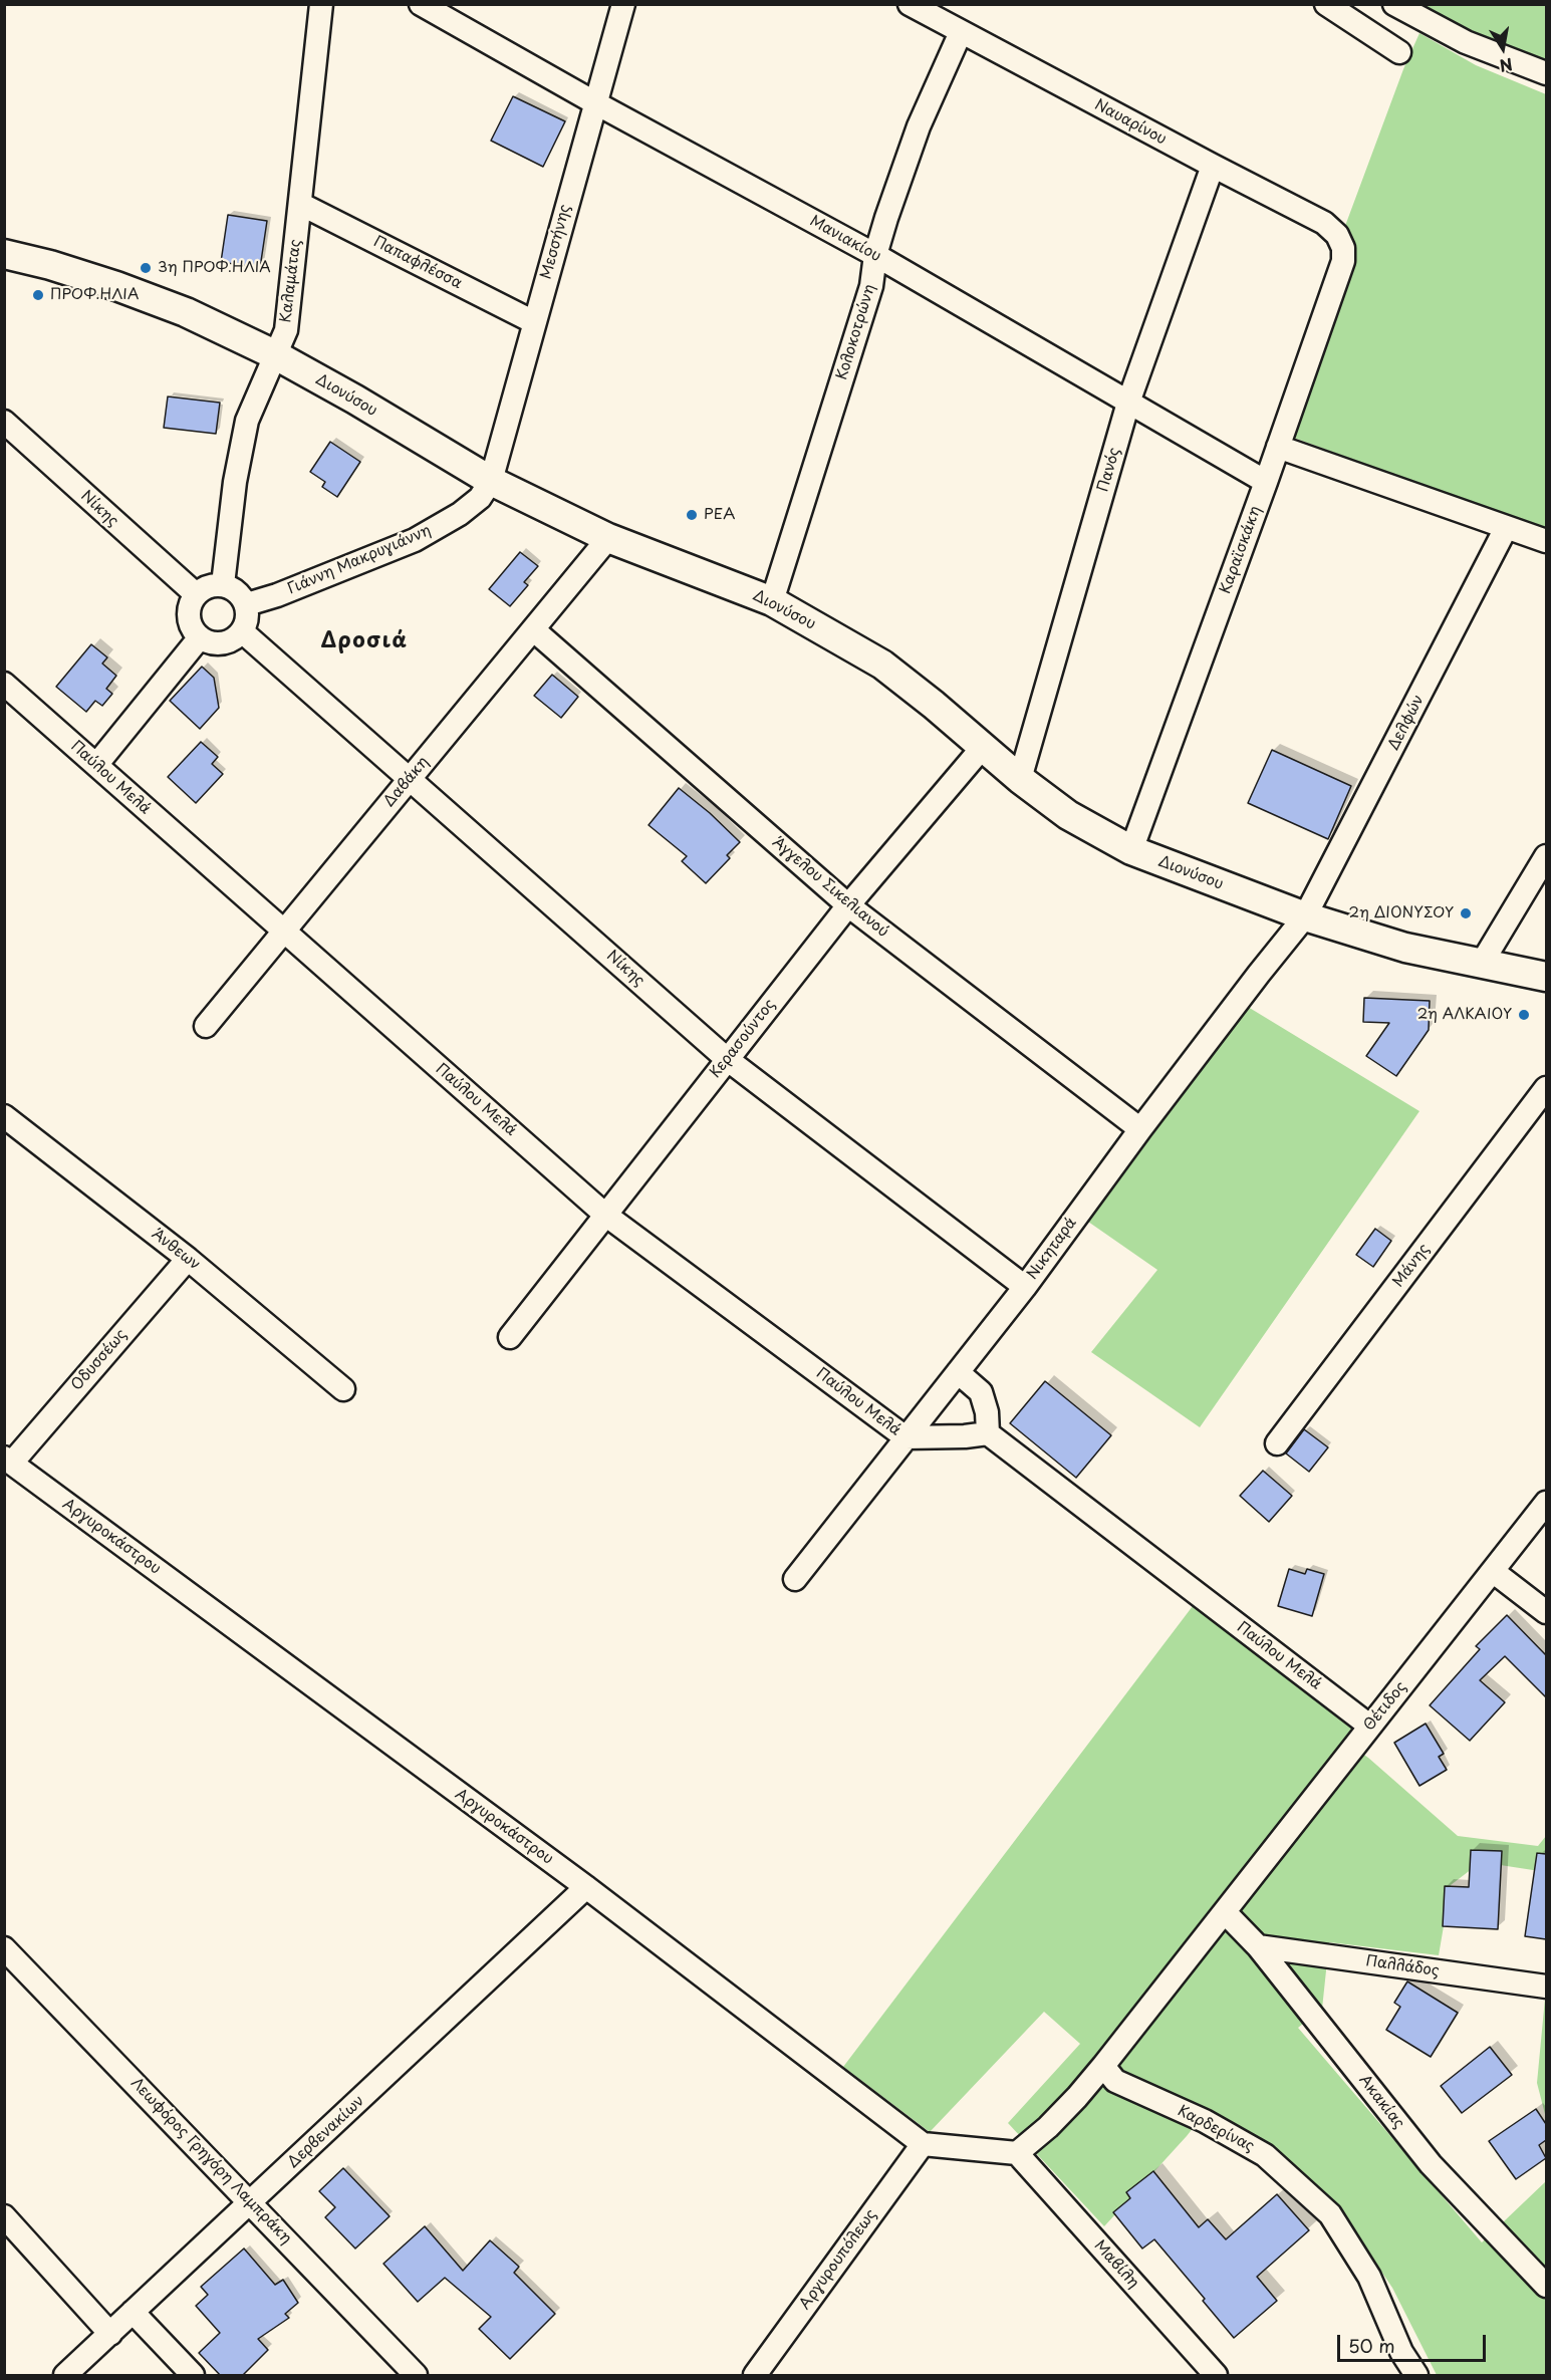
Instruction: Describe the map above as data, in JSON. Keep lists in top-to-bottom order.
{
  "streets": {
    "main road": ["Διονύσου"],
    "street": [
      "Ναυαρίνου",
      "Μανιακίου",
      "Μεσσήνης",
      "Παπαφλέσσα",
      "Καλαμάτας",
      "Κολοκοτρώνη",
      "Πανός",
      "Νίκης",
      "Καραϊσκάκη",
      "Γιάννη Μακρυγιάννη",
      "Δελφών",
      "Παύλου Μελά",
      "Δαβάκη",
      "Άγγελου Σικελιανού",
      "Κερασούντος",
      "Νικηταρά",
      "Άνθεων",
      "Μάνης",
      "Οδυσσέως",
      "Αργυροκάστρου",
      "Θέτιδος",
      "Παλλάδος",
      "Ακακίας",
      "Καρδερίνας",
      "Δερβενακίων",
      "Λεωφόρος Γρηγόρη Λαμπράκη",
      "Αργυρουπόλεως",
      "Μαβίλη"
    ]
  },
  "crossings": [
    ["Ναυαρίνου", "Κολοκοτρώνη"],
    ["Ναυαρίνου", "Πανός"],
    ["Ναυαρίνου", "Καραϊσκάκη"],
    ["Μανιακίου", "Μεσσήνης"],
    ["Μανιακίου", "Κολοκοτρώνη"],
    ["Μανιακίου", "Πανός"],
    ["Μανιακίου", "Καραϊσκάκη"],
    ["Μεσσήνης", "Παπαφλέσσα"],
    ["Μεσσήνης", "Διονύσου"],
    ["Μεσσήνης", "Γιάννη Μακρυγιάννη"],
    ["Παπαφλέσσα", "Καλαμάτας"],
    ["Καλαμάτας", "Διονύσου"],
    ["Καλαμάτας", "Νίκης"],
    ["Καλαμάτας", "Γιάννη Μακρυγιάννη"],
    ["Κολοκοτρώνη", "Διονύσου"],
    ["Διονύσου", "Πανός"],
    ["Διονύσου", "Καραϊσκάκη"],
    ["Διονύσου", "Γιάννη Μακρυγιάννη"],
    ["Διονύσου", "Δελφών"],
    ["Διονύσου", "Δαβάκη"],
    ["Διονύσου", "Κερασούντος"],
    ["Διονύσου", "Νικηταρά"],
    ["Νίκης", "Γιάννη Μακρυγιάννη"],
    ["Νίκης", "Δαβάκη"],
    ["Νίκης", "Κερασούντος"],
    ["Νίκης", "Νικηταρά"],
    ["Δελφών", "Νικηταρά"],
    ["Παύλου Μελά", "Δαβάκη"],
    ["Παύλου Μελά", "Κερασούντος"],
    ["Παύλου Μελά", "Νικηταρά"],
    ["Παύλου Μελά", "Θέτιδος"],
    ["Δαβάκη", "Άγγελου Σικελιανού"],
    ["Άγγελου Σικελιανού", "Κερασούντος"],
    ["Άγγελου Σικελιανού", "Νικηταρά"],
    ["Άνθεων", "Οδυσσέως"],
    ["Οδυσσέως", "Αργυροκάστρου"],
    ["Αργυροκάστρου", "Δερβενακίων"],
    ["Αργυροκάστρου", "Αργυρουπόλεως"],
    ["Θέτιδος", "Ακακίας"],
    ["Παλλάδος", "Ακακίας"],
    ["Δερβενακίων", "Λεωφόρος Γρηγόρη Λαμπράκη"]
  ],
  "districts": ["Δροσιά"],
  "places": [
    "3η ΠΡΟΦ.ΗΛΙΑ",
    "ΠΡΟΦ.ΗΛΙΑ",
    "ΡΕΑ",
    "2η ΔΙΟΝΥΣΟΥ",
    "2η ΑΛΚΑΙΟΥ"
  ],
  "scale_bar": "50 m",
  "north": "bottom"
}
